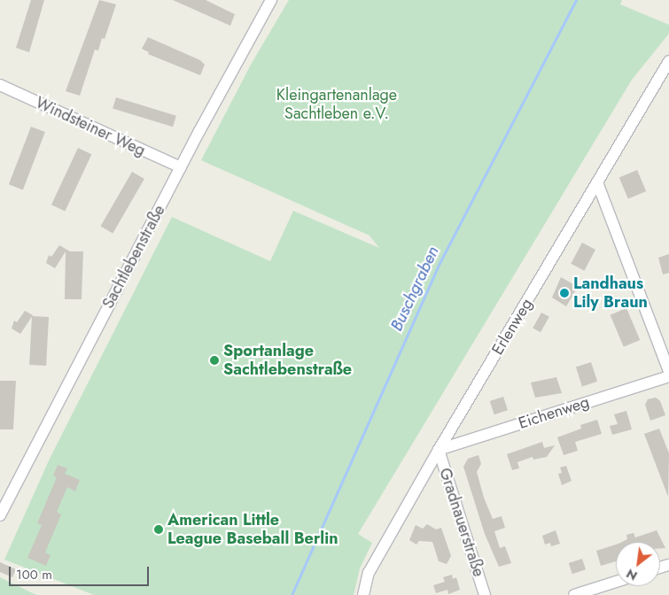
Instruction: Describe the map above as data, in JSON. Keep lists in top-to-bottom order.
{
  "streets": {
    "street": [
      "Windsteiner Weg",
      "Sachtlebenstraße",
      "Erlenweg",
      "Eichenweg",
      "Gradnauerstraße"
    ]
  },
  "crossings": [
    ["Windsteiner Weg", "Sachtlebenstraße"],
    ["Erlenweg", "Eichenweg"],
    ["Erlenweg", "Gradnauerstraße"],
    ["Eichenweg", "Gradnauerstraße"]
  ],
  "water": ["Buschgraben"],
  "parks": ["Kleingartenanlage Sachtleben e.V."],
  "places": ["Landhaus Lily Braun", "Sportanlage Sachtlebenstraße", "American Little League Baseball Berlin"],
  "scale_bar": "100 m",
  "north": "bottom left"
}
